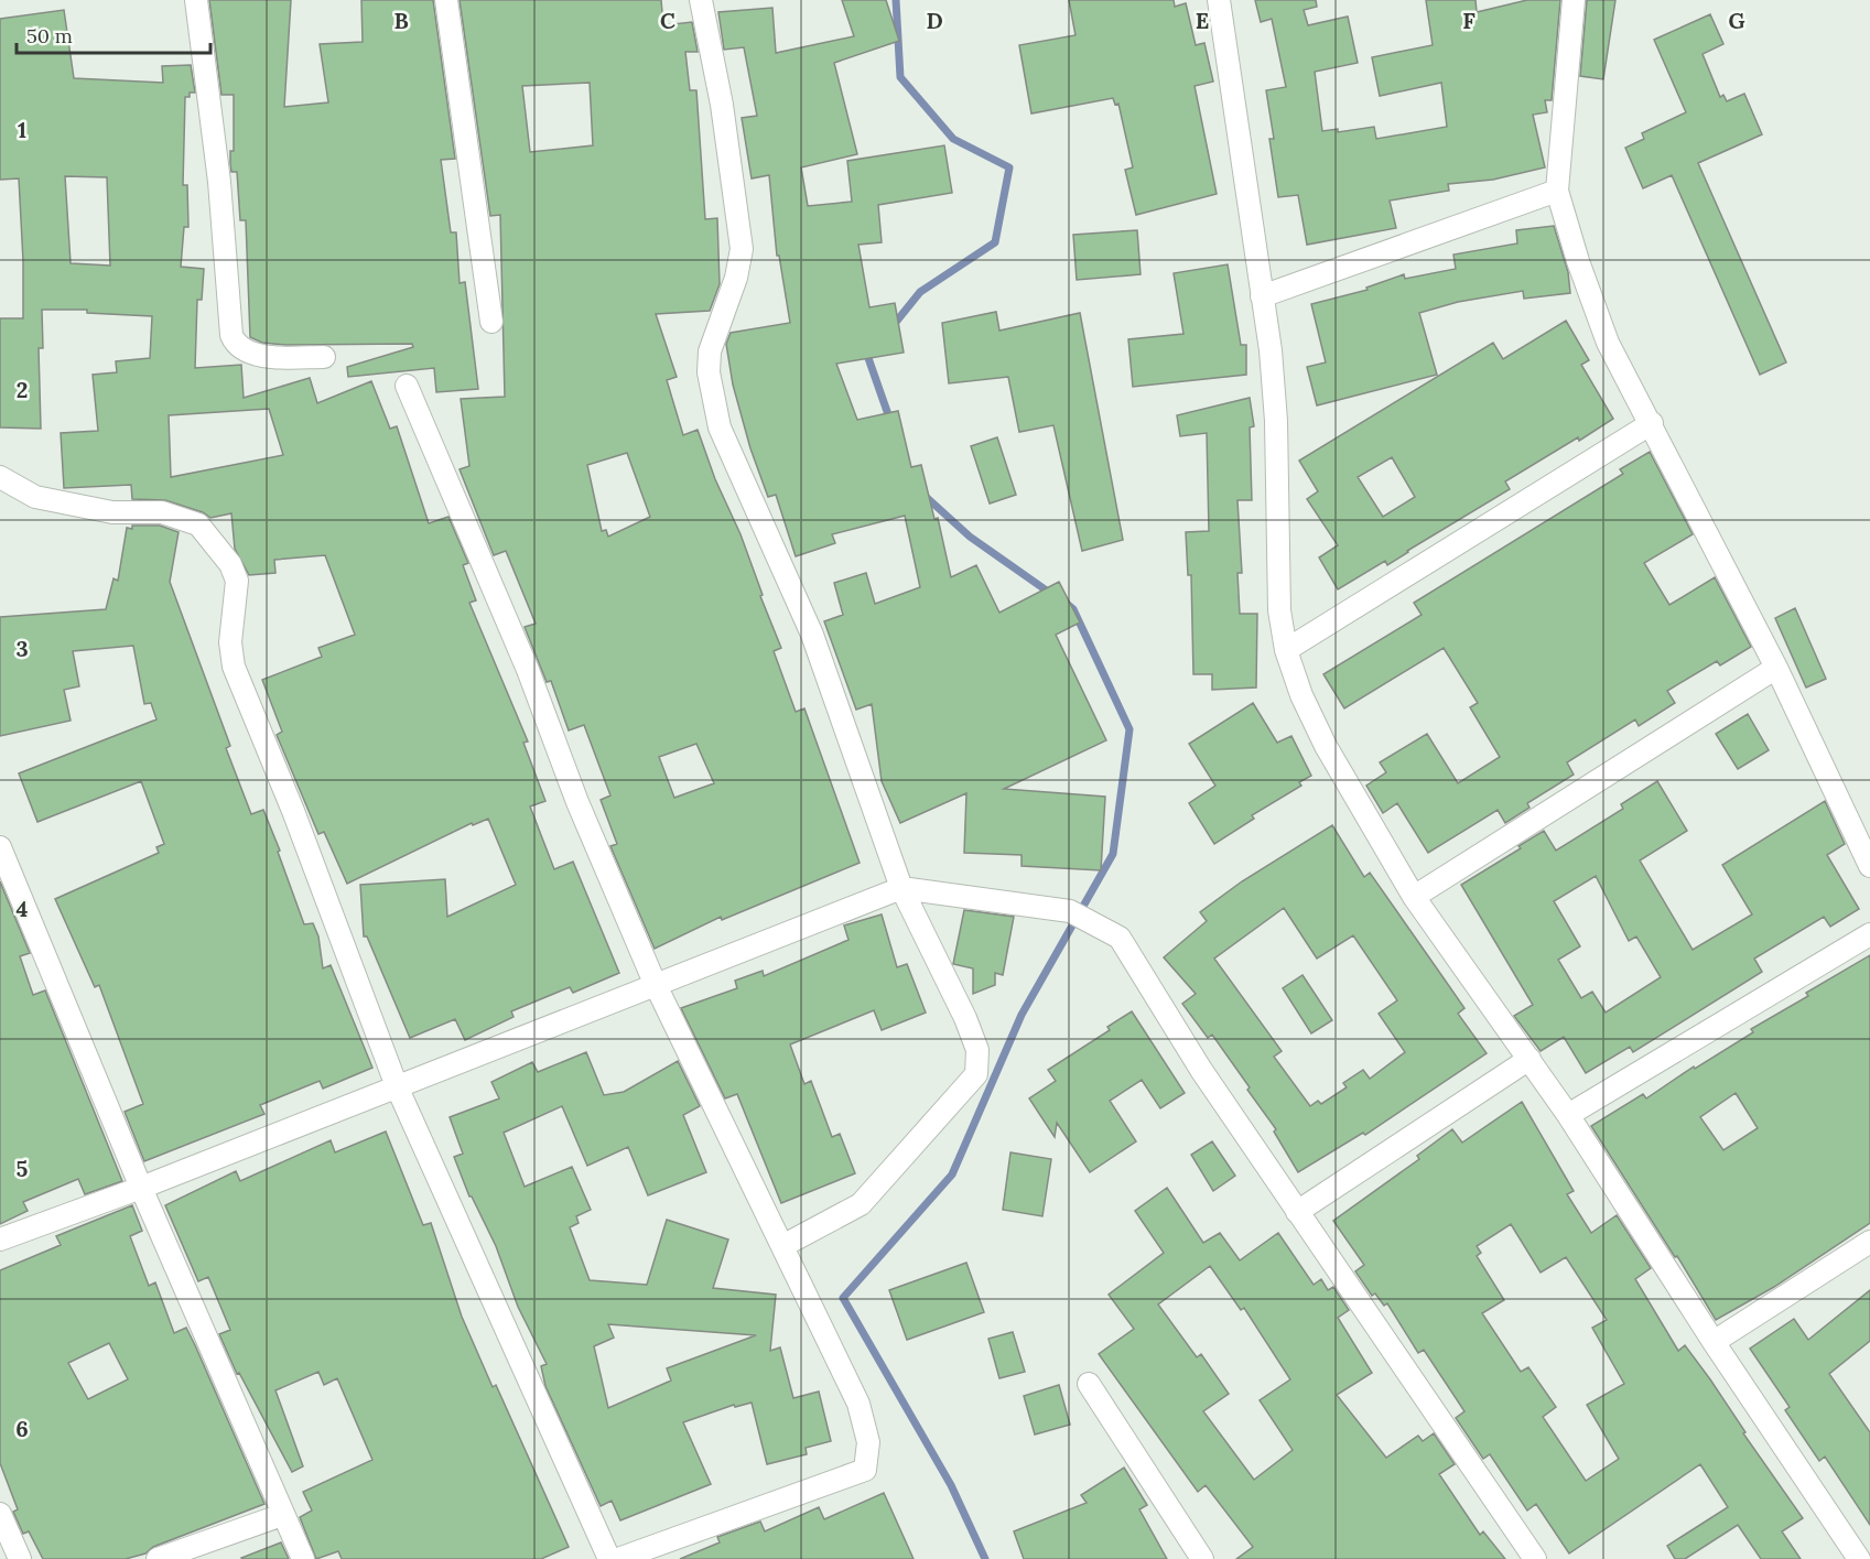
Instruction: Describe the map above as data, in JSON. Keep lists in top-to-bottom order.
{
  "scale_bar": "50 m",
  "grid": {
    "columns": [
      "B",
      "C",
      "D",
      "E",
      "F",
      "G"
    ],
    "rows": [
      "1",
      "2",
      "3",
      "4",
      "5",
      "6"
    ]
  }
}
